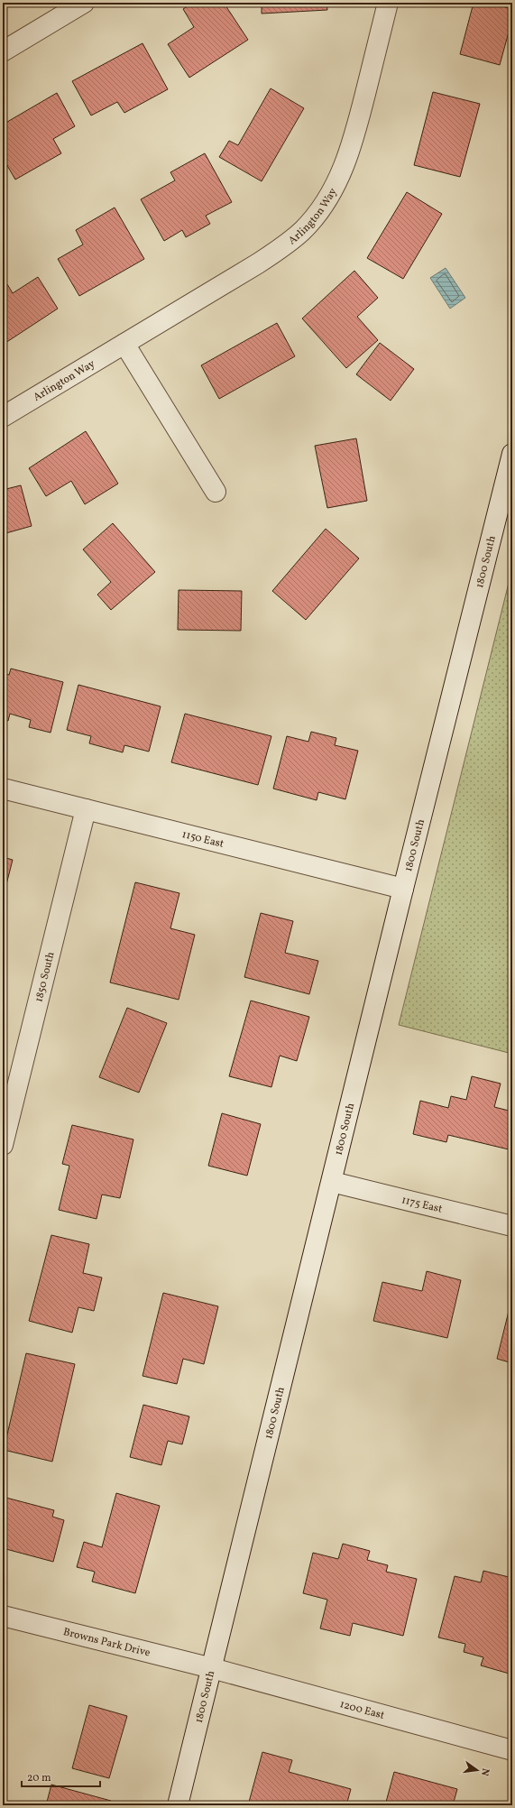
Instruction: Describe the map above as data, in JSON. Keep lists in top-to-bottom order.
{
  "streets": {
    "street": [
      "Arlington Way",
      "1800 South",
      "1150 East",
      "1850 South",
      "1175 East",
      "Browns Park Drive",
      "1200 East"
    ]
  },
  "crossings": [
    ["1800 South", "1150 East"],
    ["1800 South", "1175 East"],
    ["1800 South", "Browns Park Drive"],
    ["1800 South", "1200 East"],
    ["1150 East", "1850 South"],
    ["Browns Park Drive", "1200 East"]
  ],
  "scale_bar": "20 m",
  "north": "right"
}
